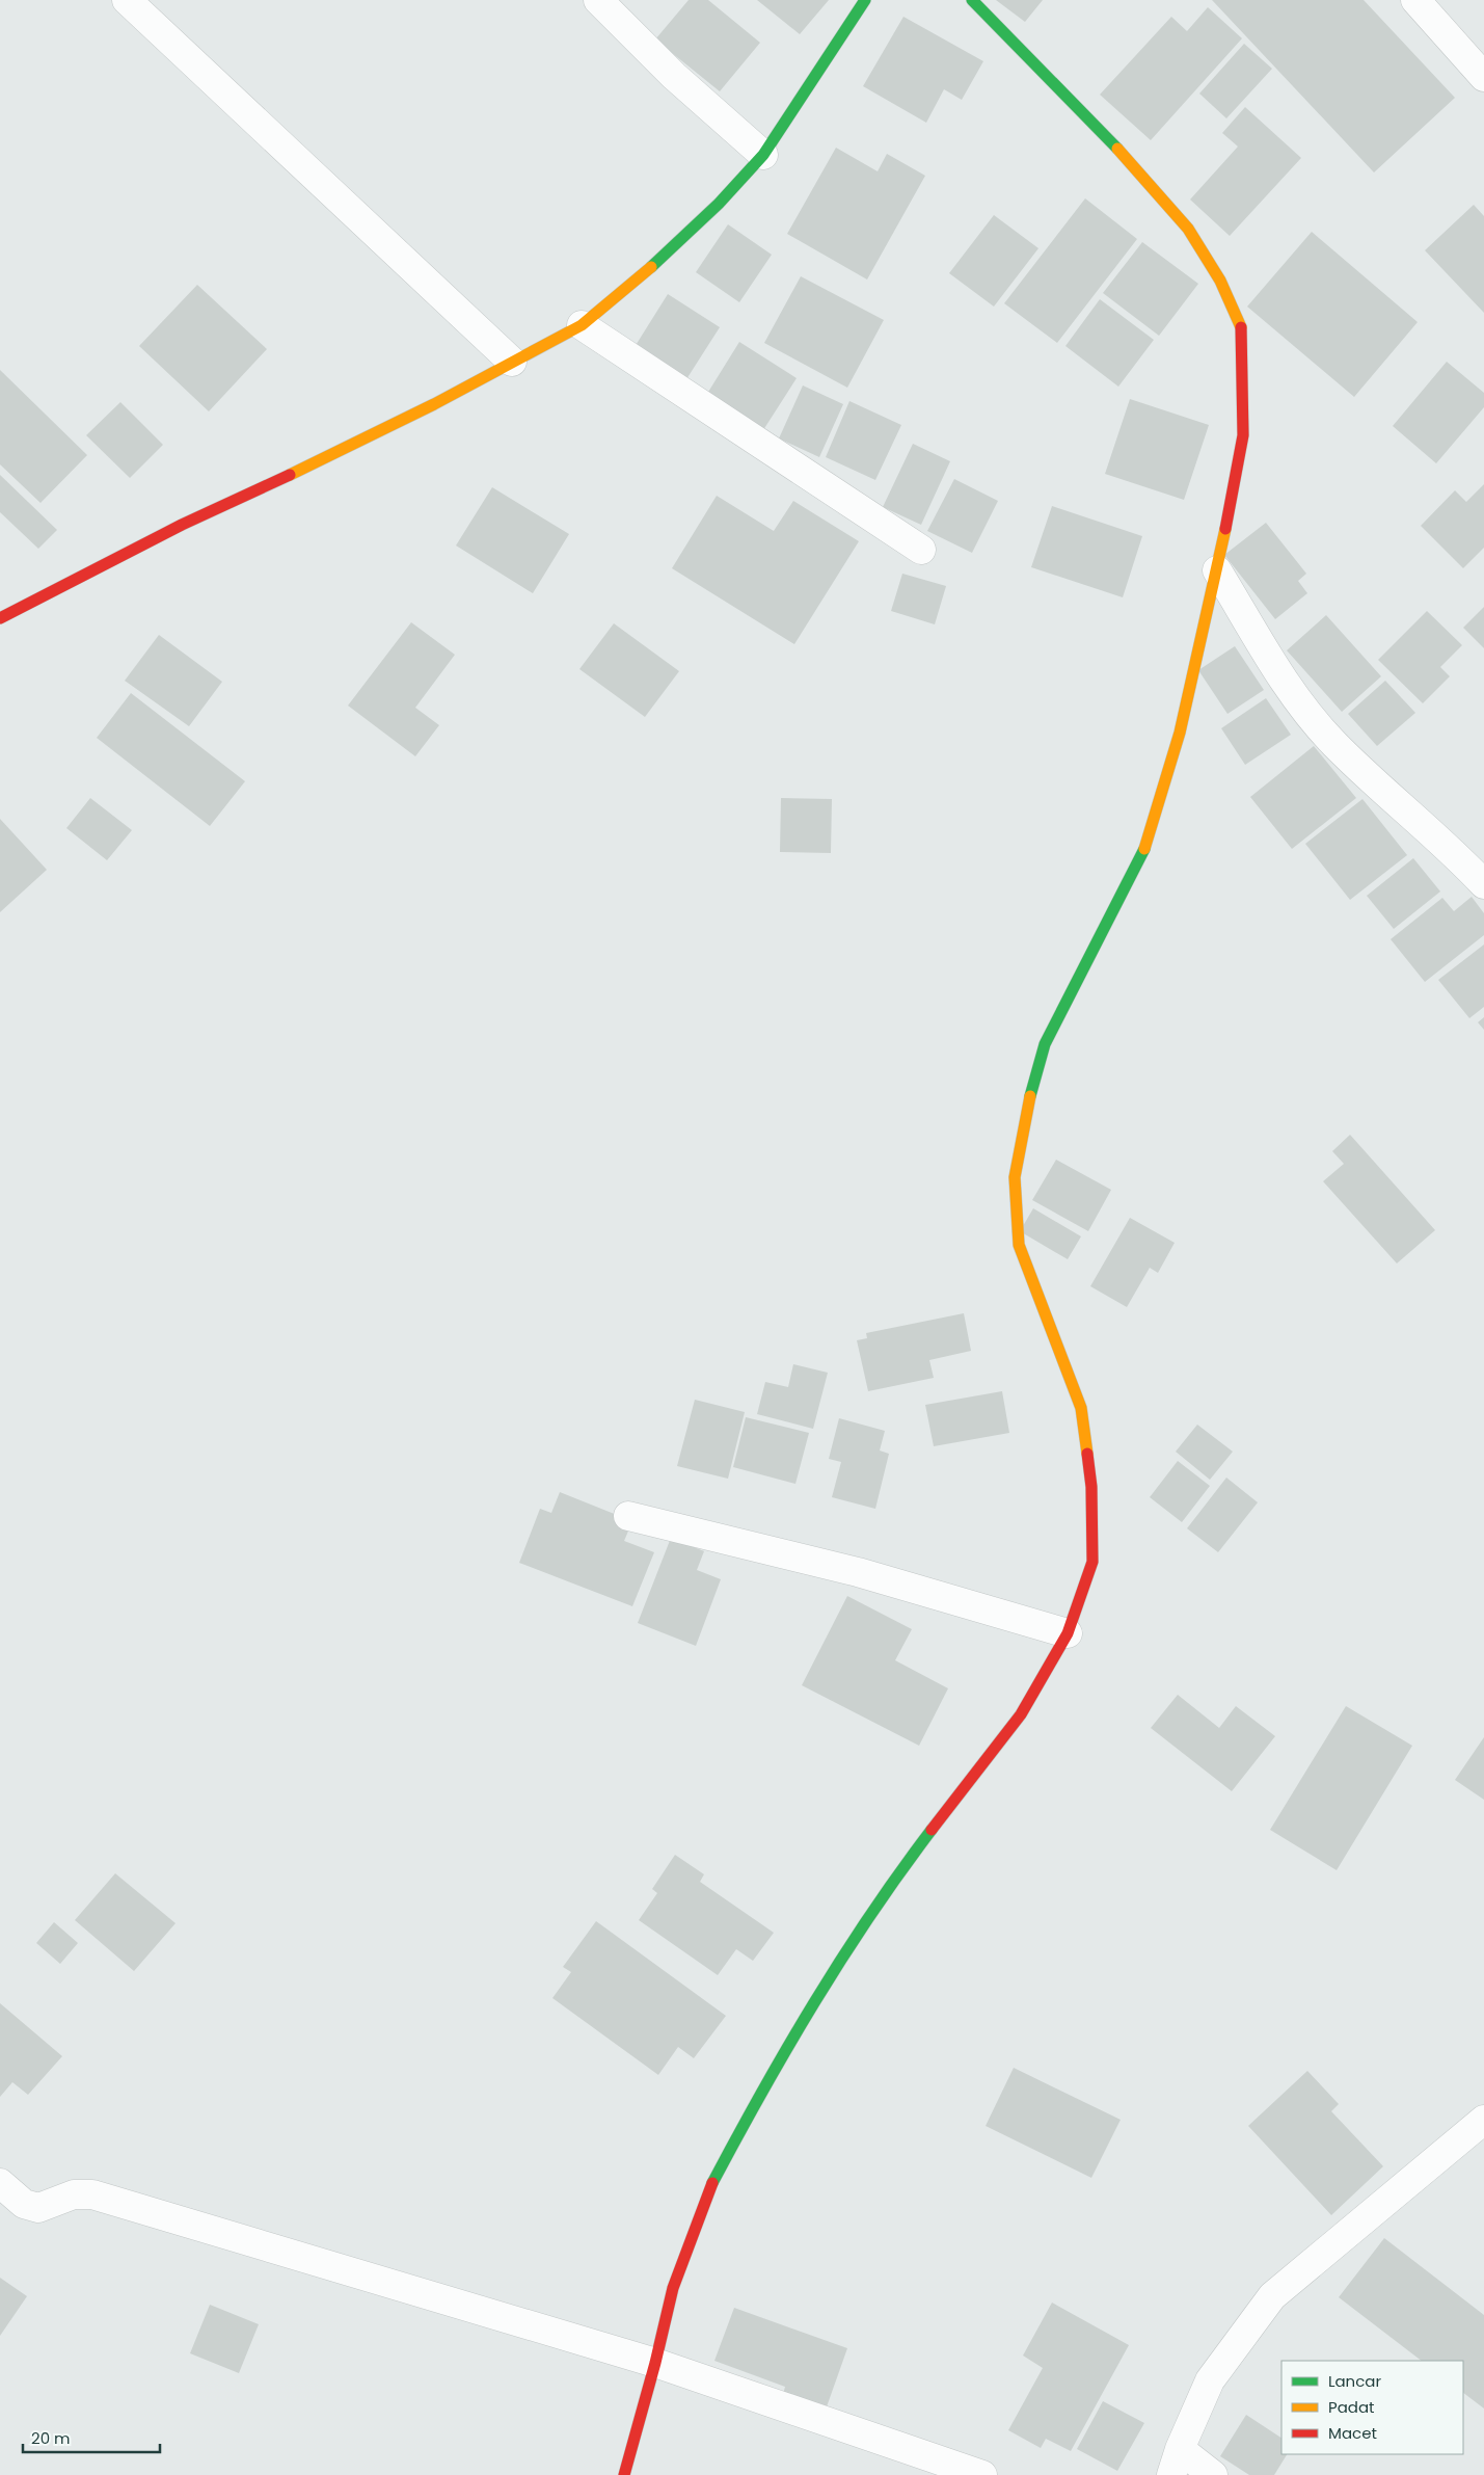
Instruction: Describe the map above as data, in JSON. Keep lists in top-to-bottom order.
{
  "legend": ["Lancar", "Padat", "Macet"],
  "scale_bar": "20 m"
}
